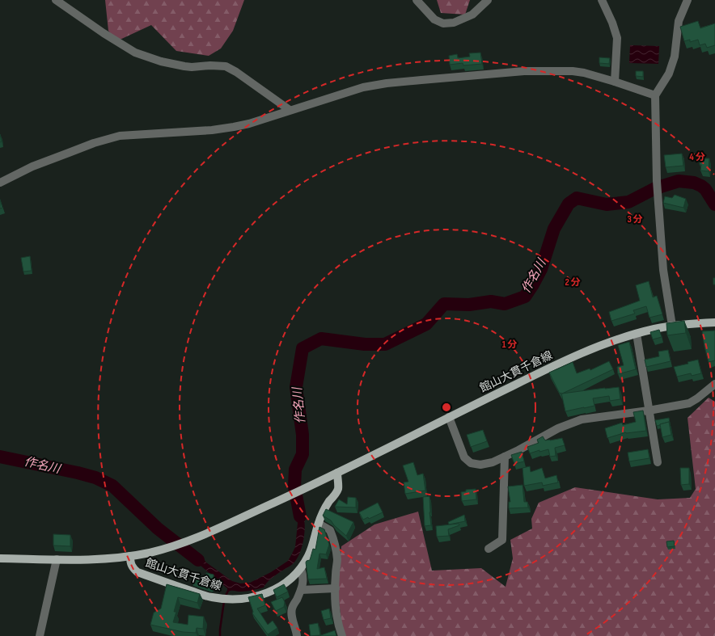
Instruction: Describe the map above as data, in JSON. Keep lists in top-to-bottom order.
{
  "streets": {
    "main road": ["館山大貫千倉線"]
  },
  "water": ["作名川"],
  "rings": [
    "4 分",
    "3 分",
    "2 分",
    "1 分"
  ]
}
